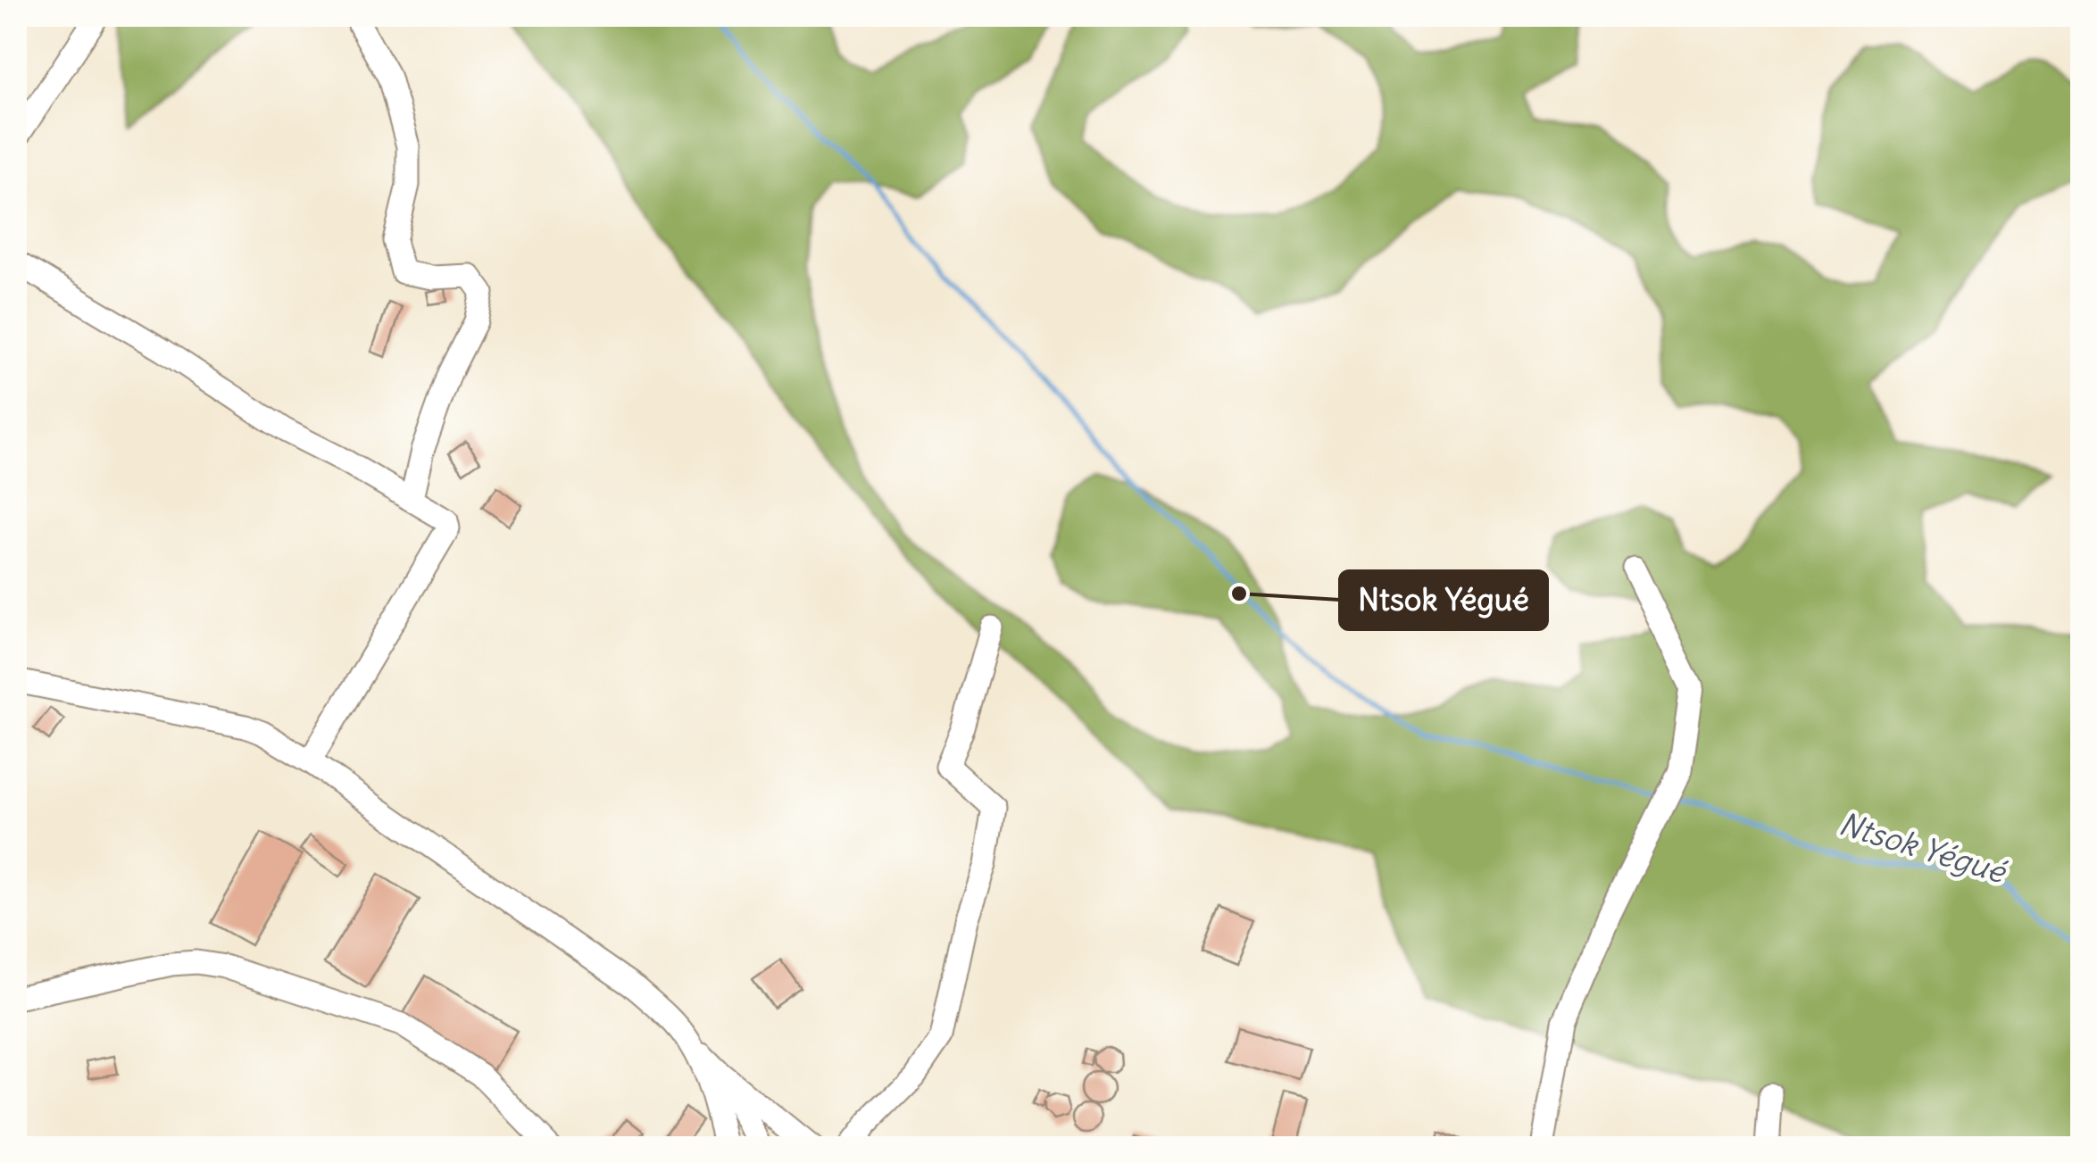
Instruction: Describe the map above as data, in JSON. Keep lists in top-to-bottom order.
{
  "water": ["Ntsok Yégué"],
  "places": ["Ntsok Yégué"]
}
